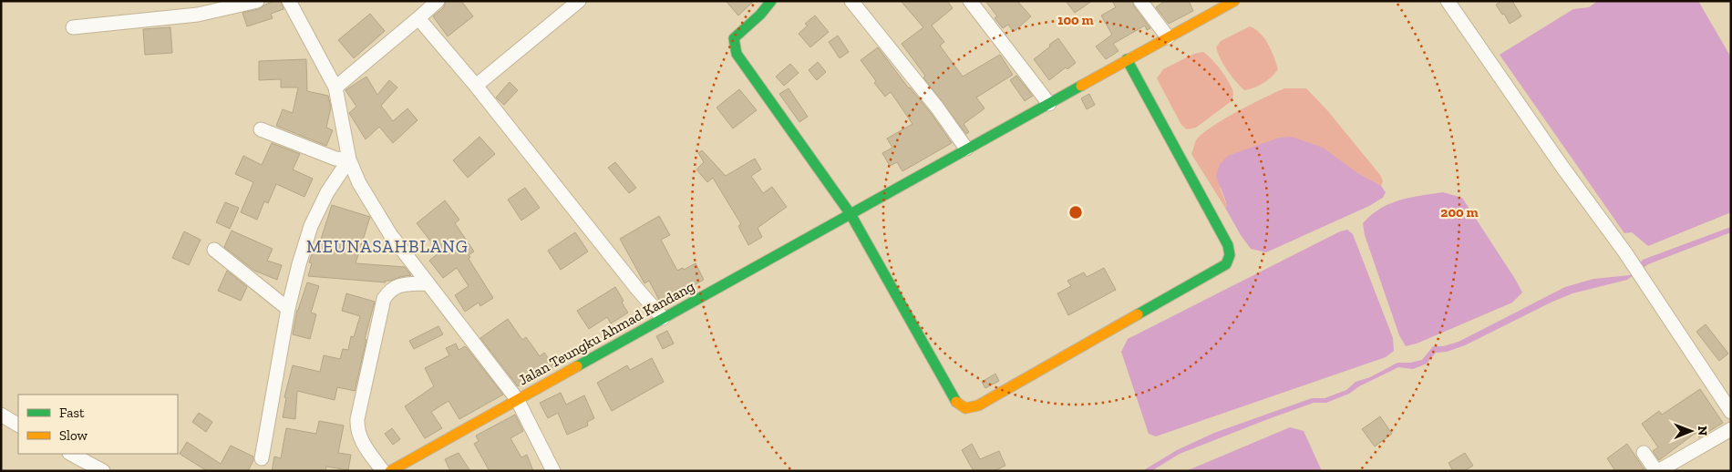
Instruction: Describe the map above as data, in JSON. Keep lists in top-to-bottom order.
{
  "streets": {
    "street": ["Jalan Teungku Ahmad Kandang"]
  },
  "districts": ["MEUNASAHBLANG"],
  "legend": ["Fast", "Slow"],
  "north": "right",
  "rings": ["100 m", "200 m"]
}
